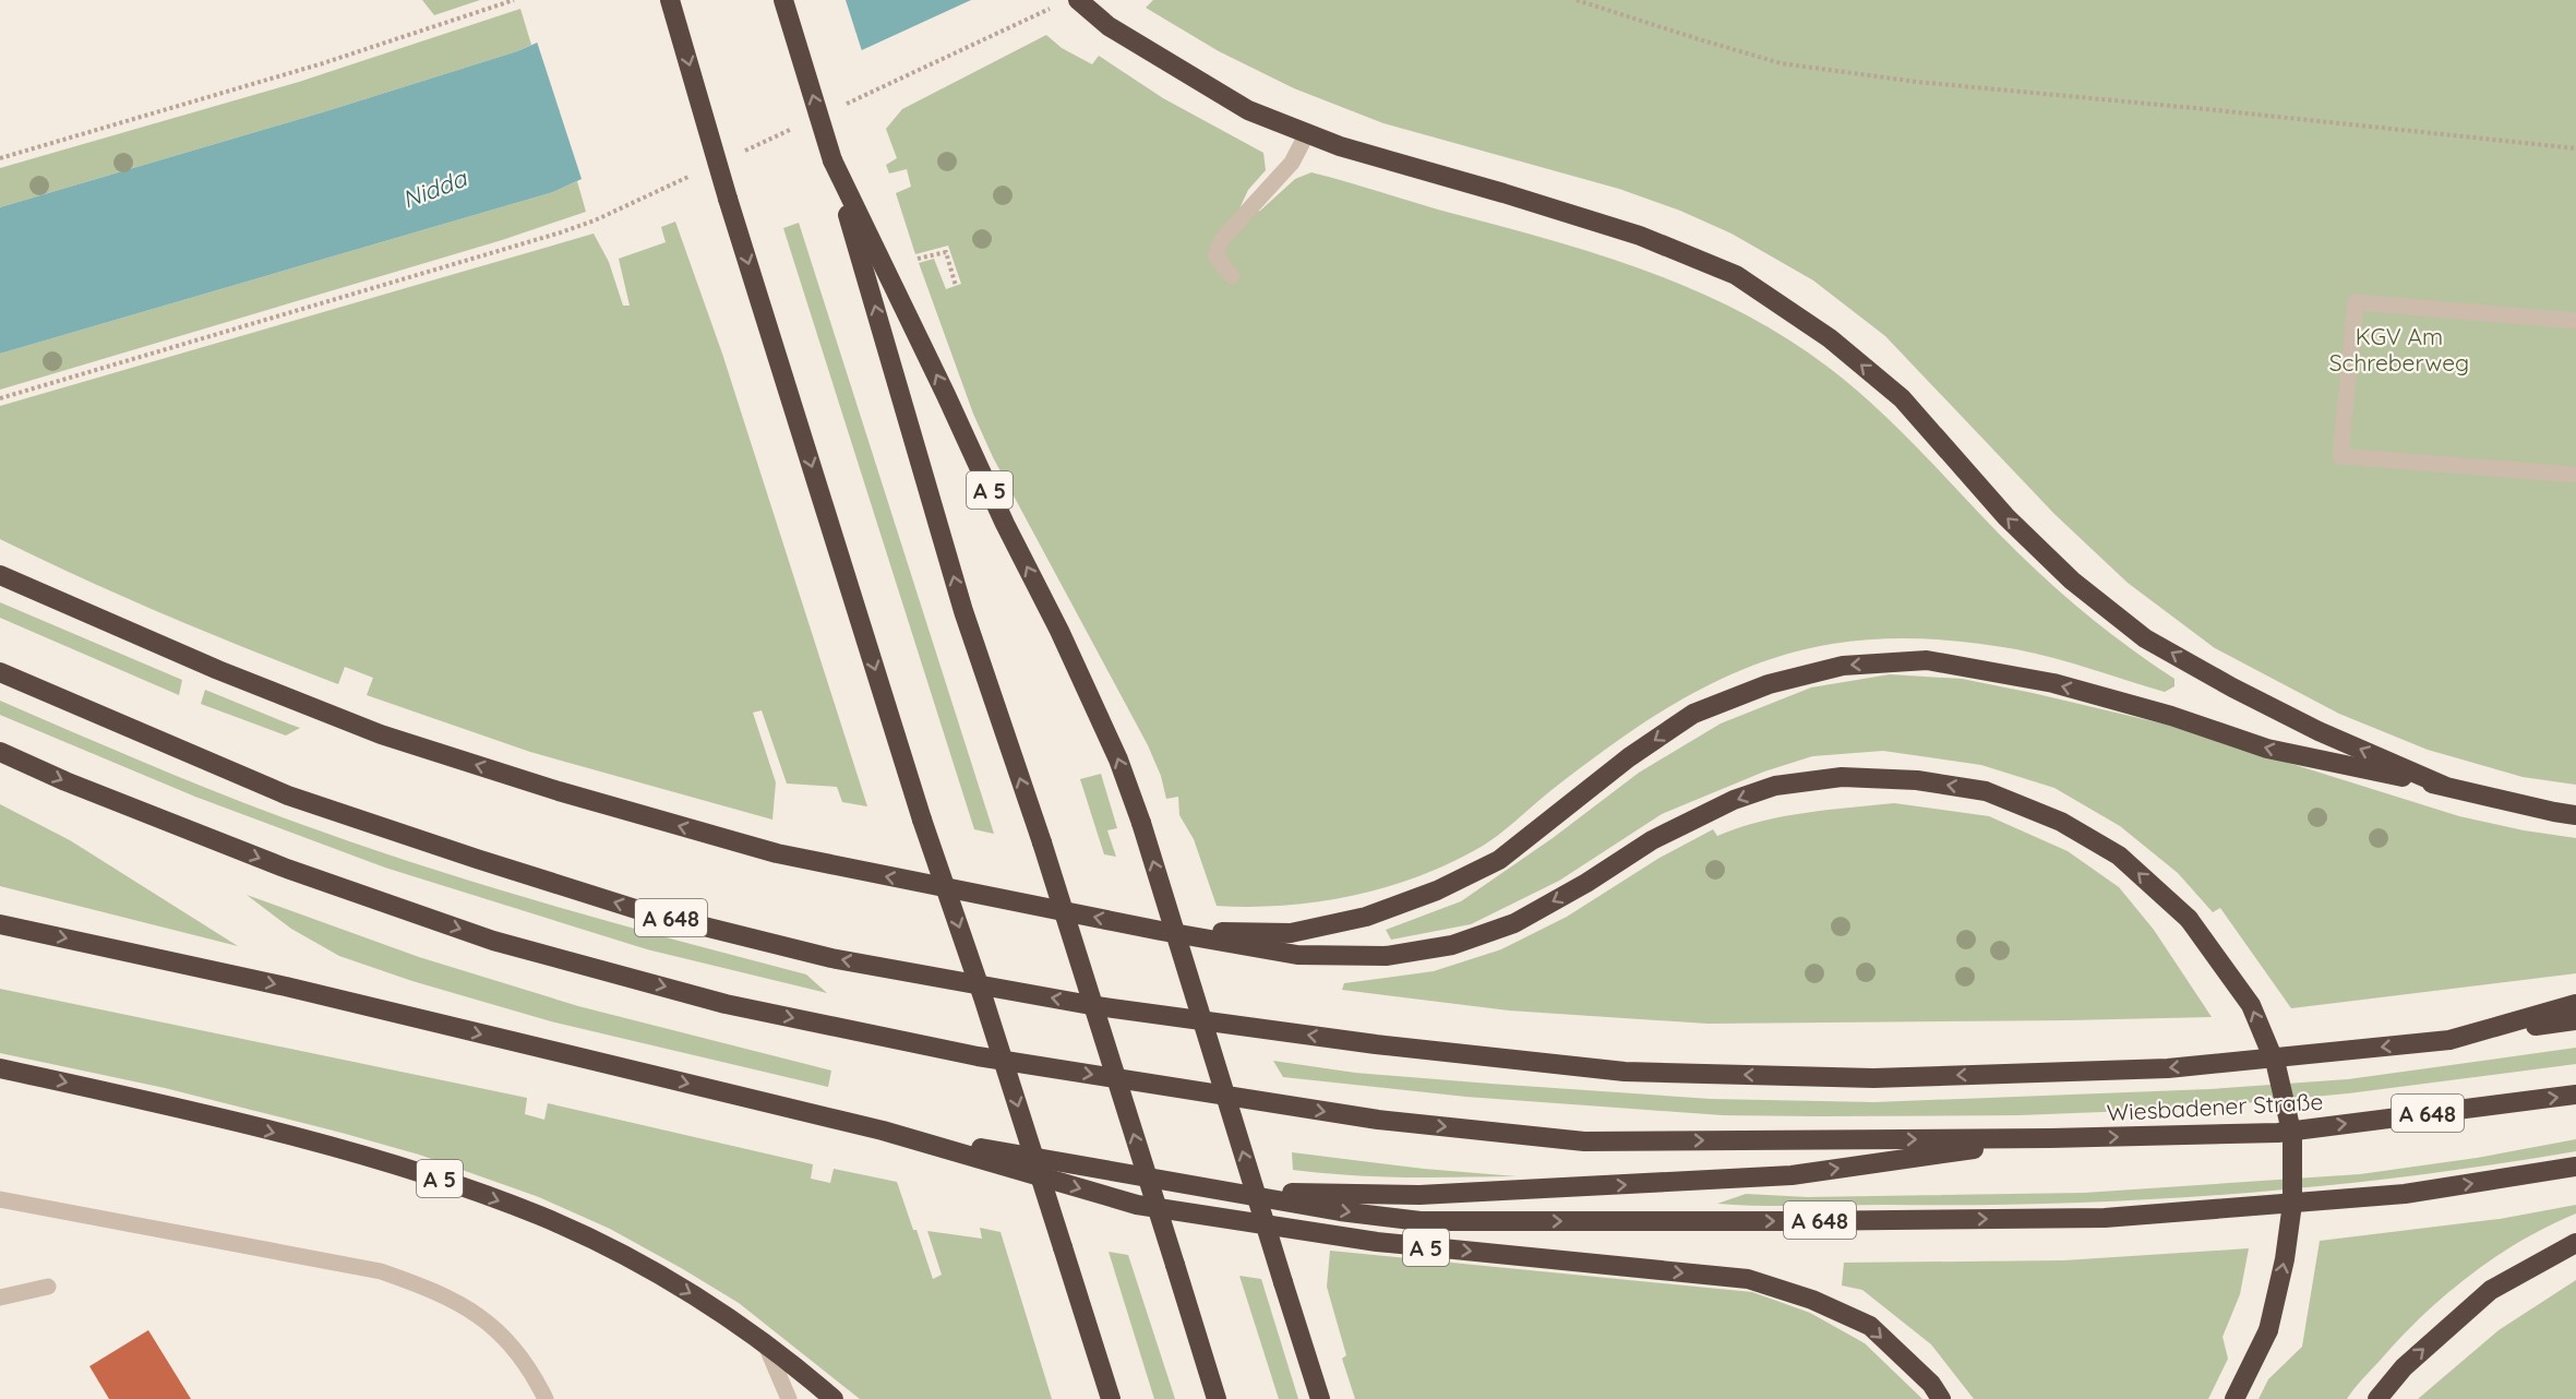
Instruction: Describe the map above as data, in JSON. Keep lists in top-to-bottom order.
{
  "streets": {
    "highway": ["A 5", "A 648", "Wiesbadener Straße"]
  },
  "crossings": [
    ["A 648", "Wiesbadener Straße"]
  ],
  "water": ["Nidda"],
  "parks": ["KGV Am Schreberweg"]
}
